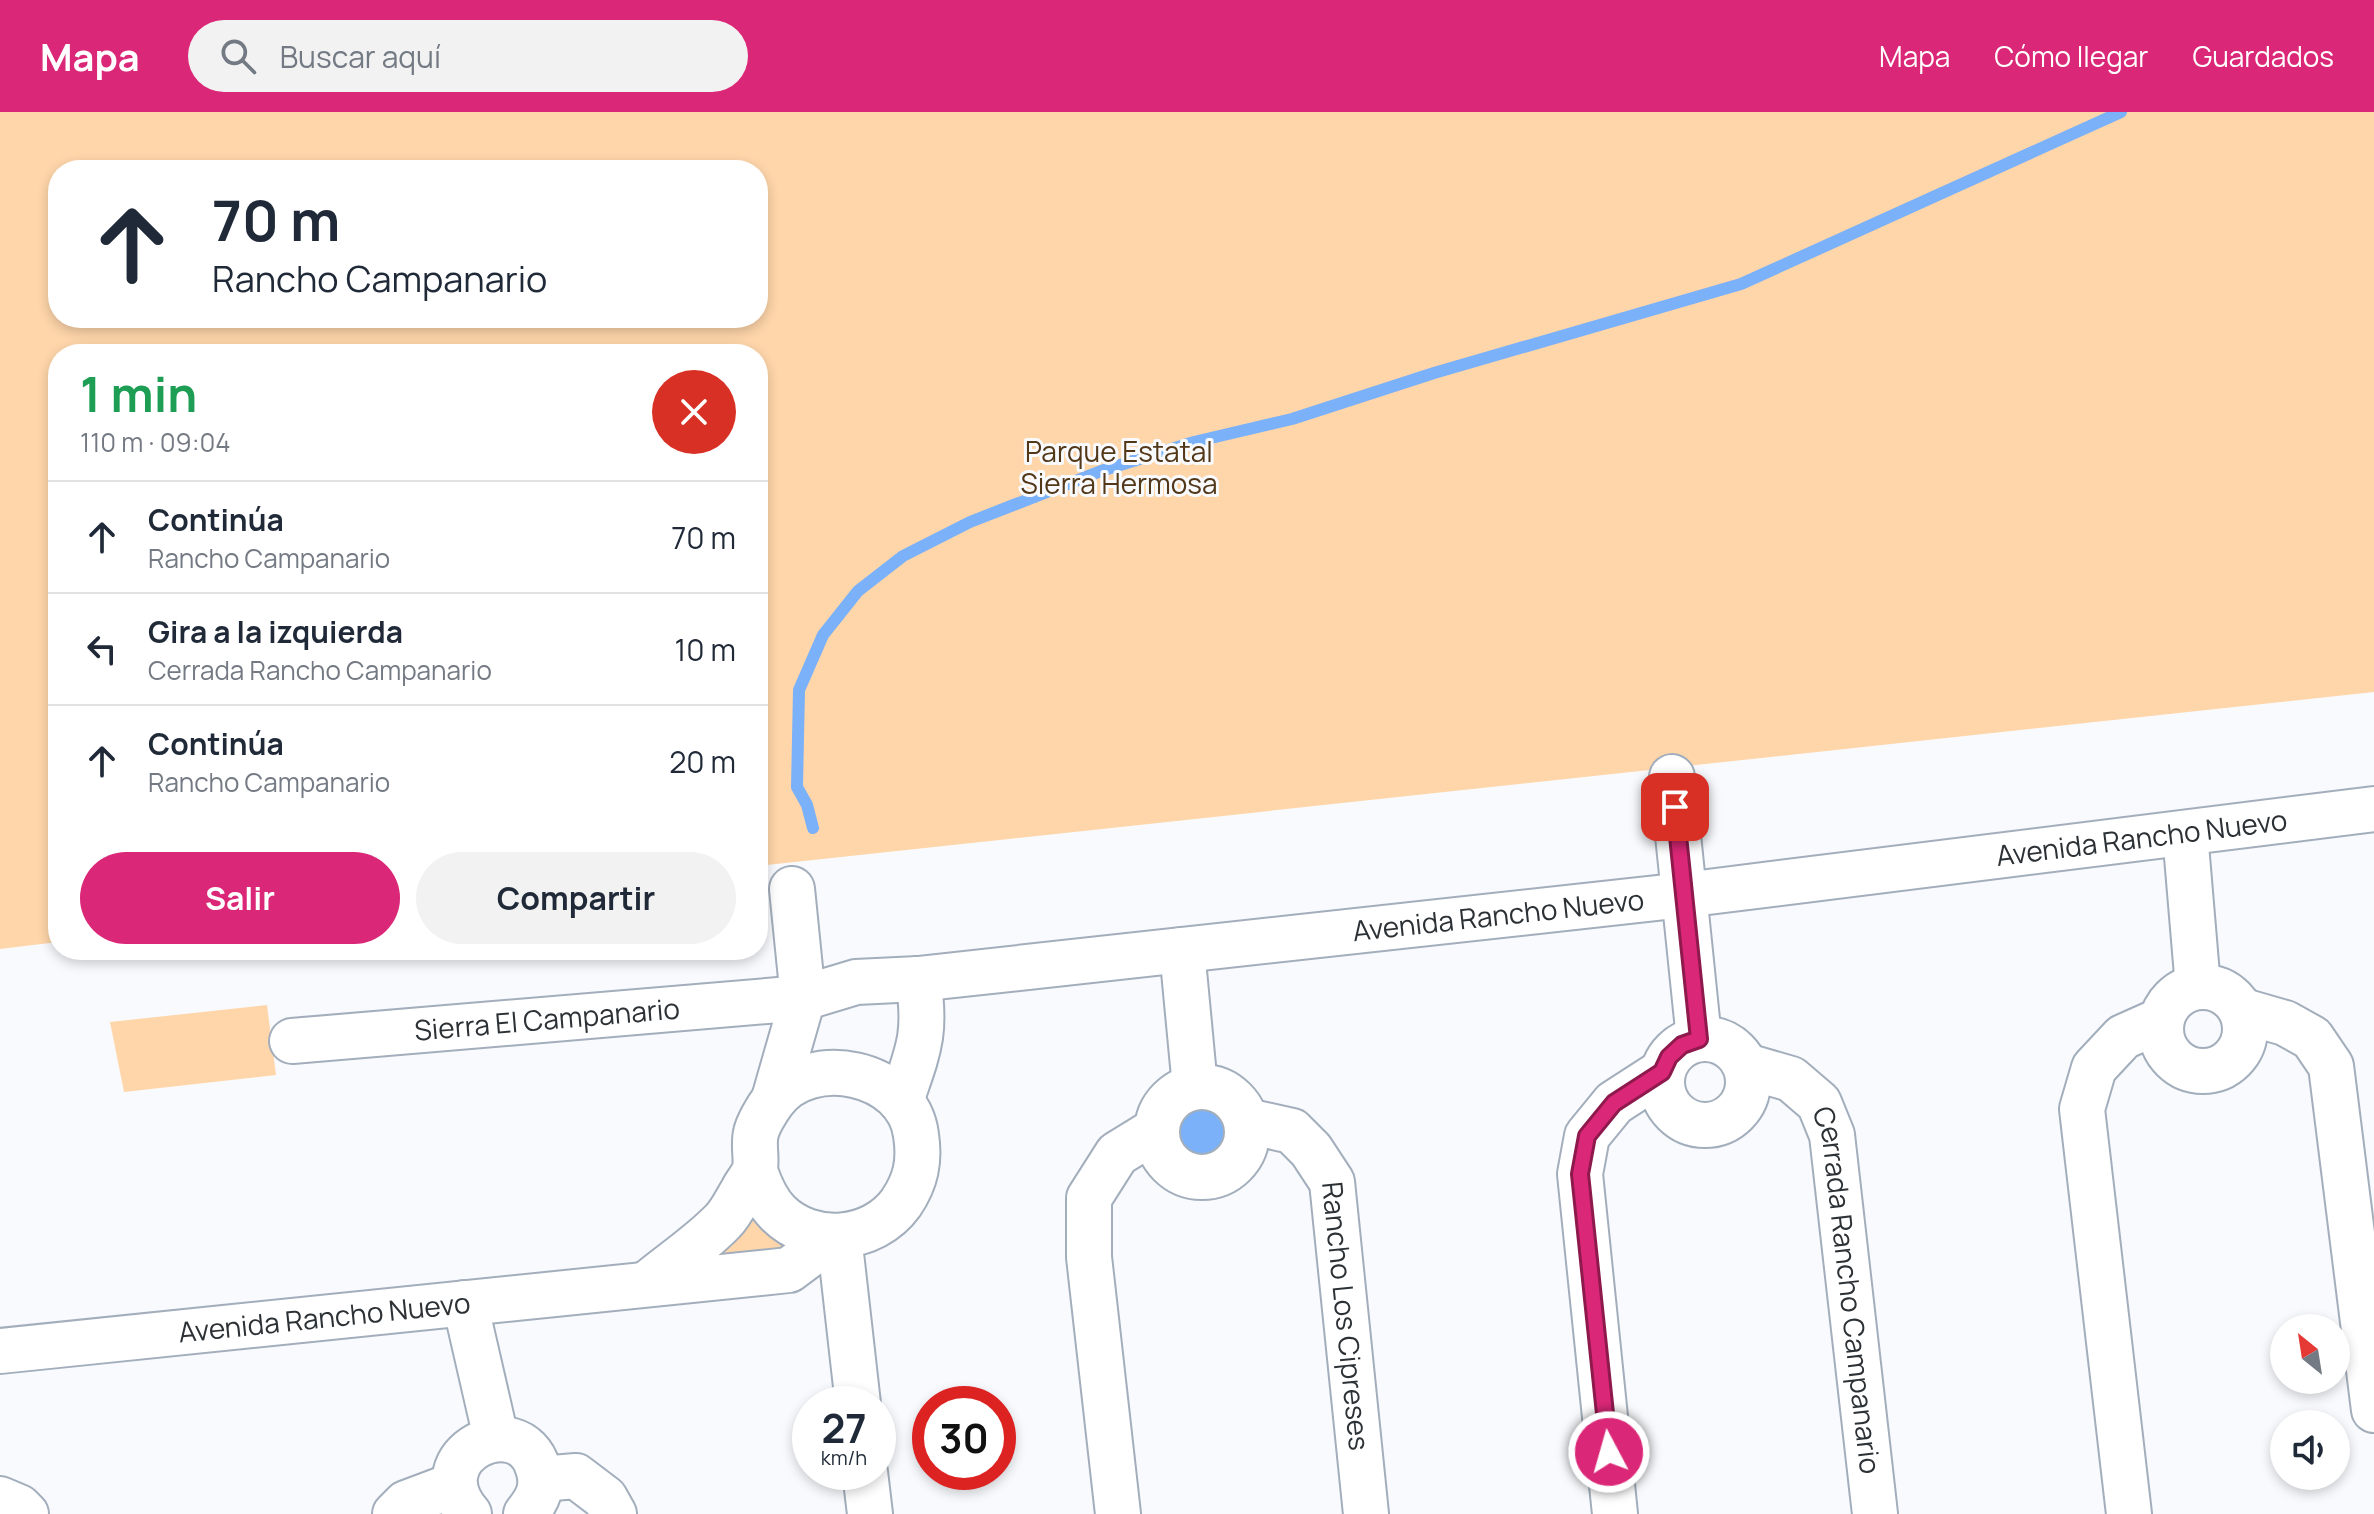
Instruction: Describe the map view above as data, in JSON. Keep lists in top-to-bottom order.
{
  "streets": {
    "street": [
      "Avenida Rancho Nuevo",
      "Sierra El Campanario",
      "Cerrada Rancho Campanario",
      "Rancho Los Cipreses"
    ]
  },
  "crossings": [
    ["Avenida Rancho Nuevo", "Sierra El Campanario"]
  ],
  "parks": ["Parque Estatal Sierra Hermosa"],
  "north": "top left",
  "page": {
    "header": "Mapa",
    "search": "Buscar aquí",
    "nav": ["Mapa", "Cómo llegar", "Guardados"],
    "turn": ["70 m", "Rancho Campanario"],
    "heading": ["1 min", "110 m · 09:04"],
    "list": [
      {
        "name": "Continúa",
        "note": "Rancho Campanario",
        "value": "70 m"
      },
      {
        "name": "Gira a la izquierda",
        "note": "Cerrada Rancho Campanario",
        "value": "10 m"
      },
      {
        "name": "Continúa",
        "note": "Rancho Campanario",
        "value": "20 m"
      }
    ],
    "buttons": ["Salir", "Compartir"],
    "speed": "27 km/h",
    "limit": "30"
  }
}
